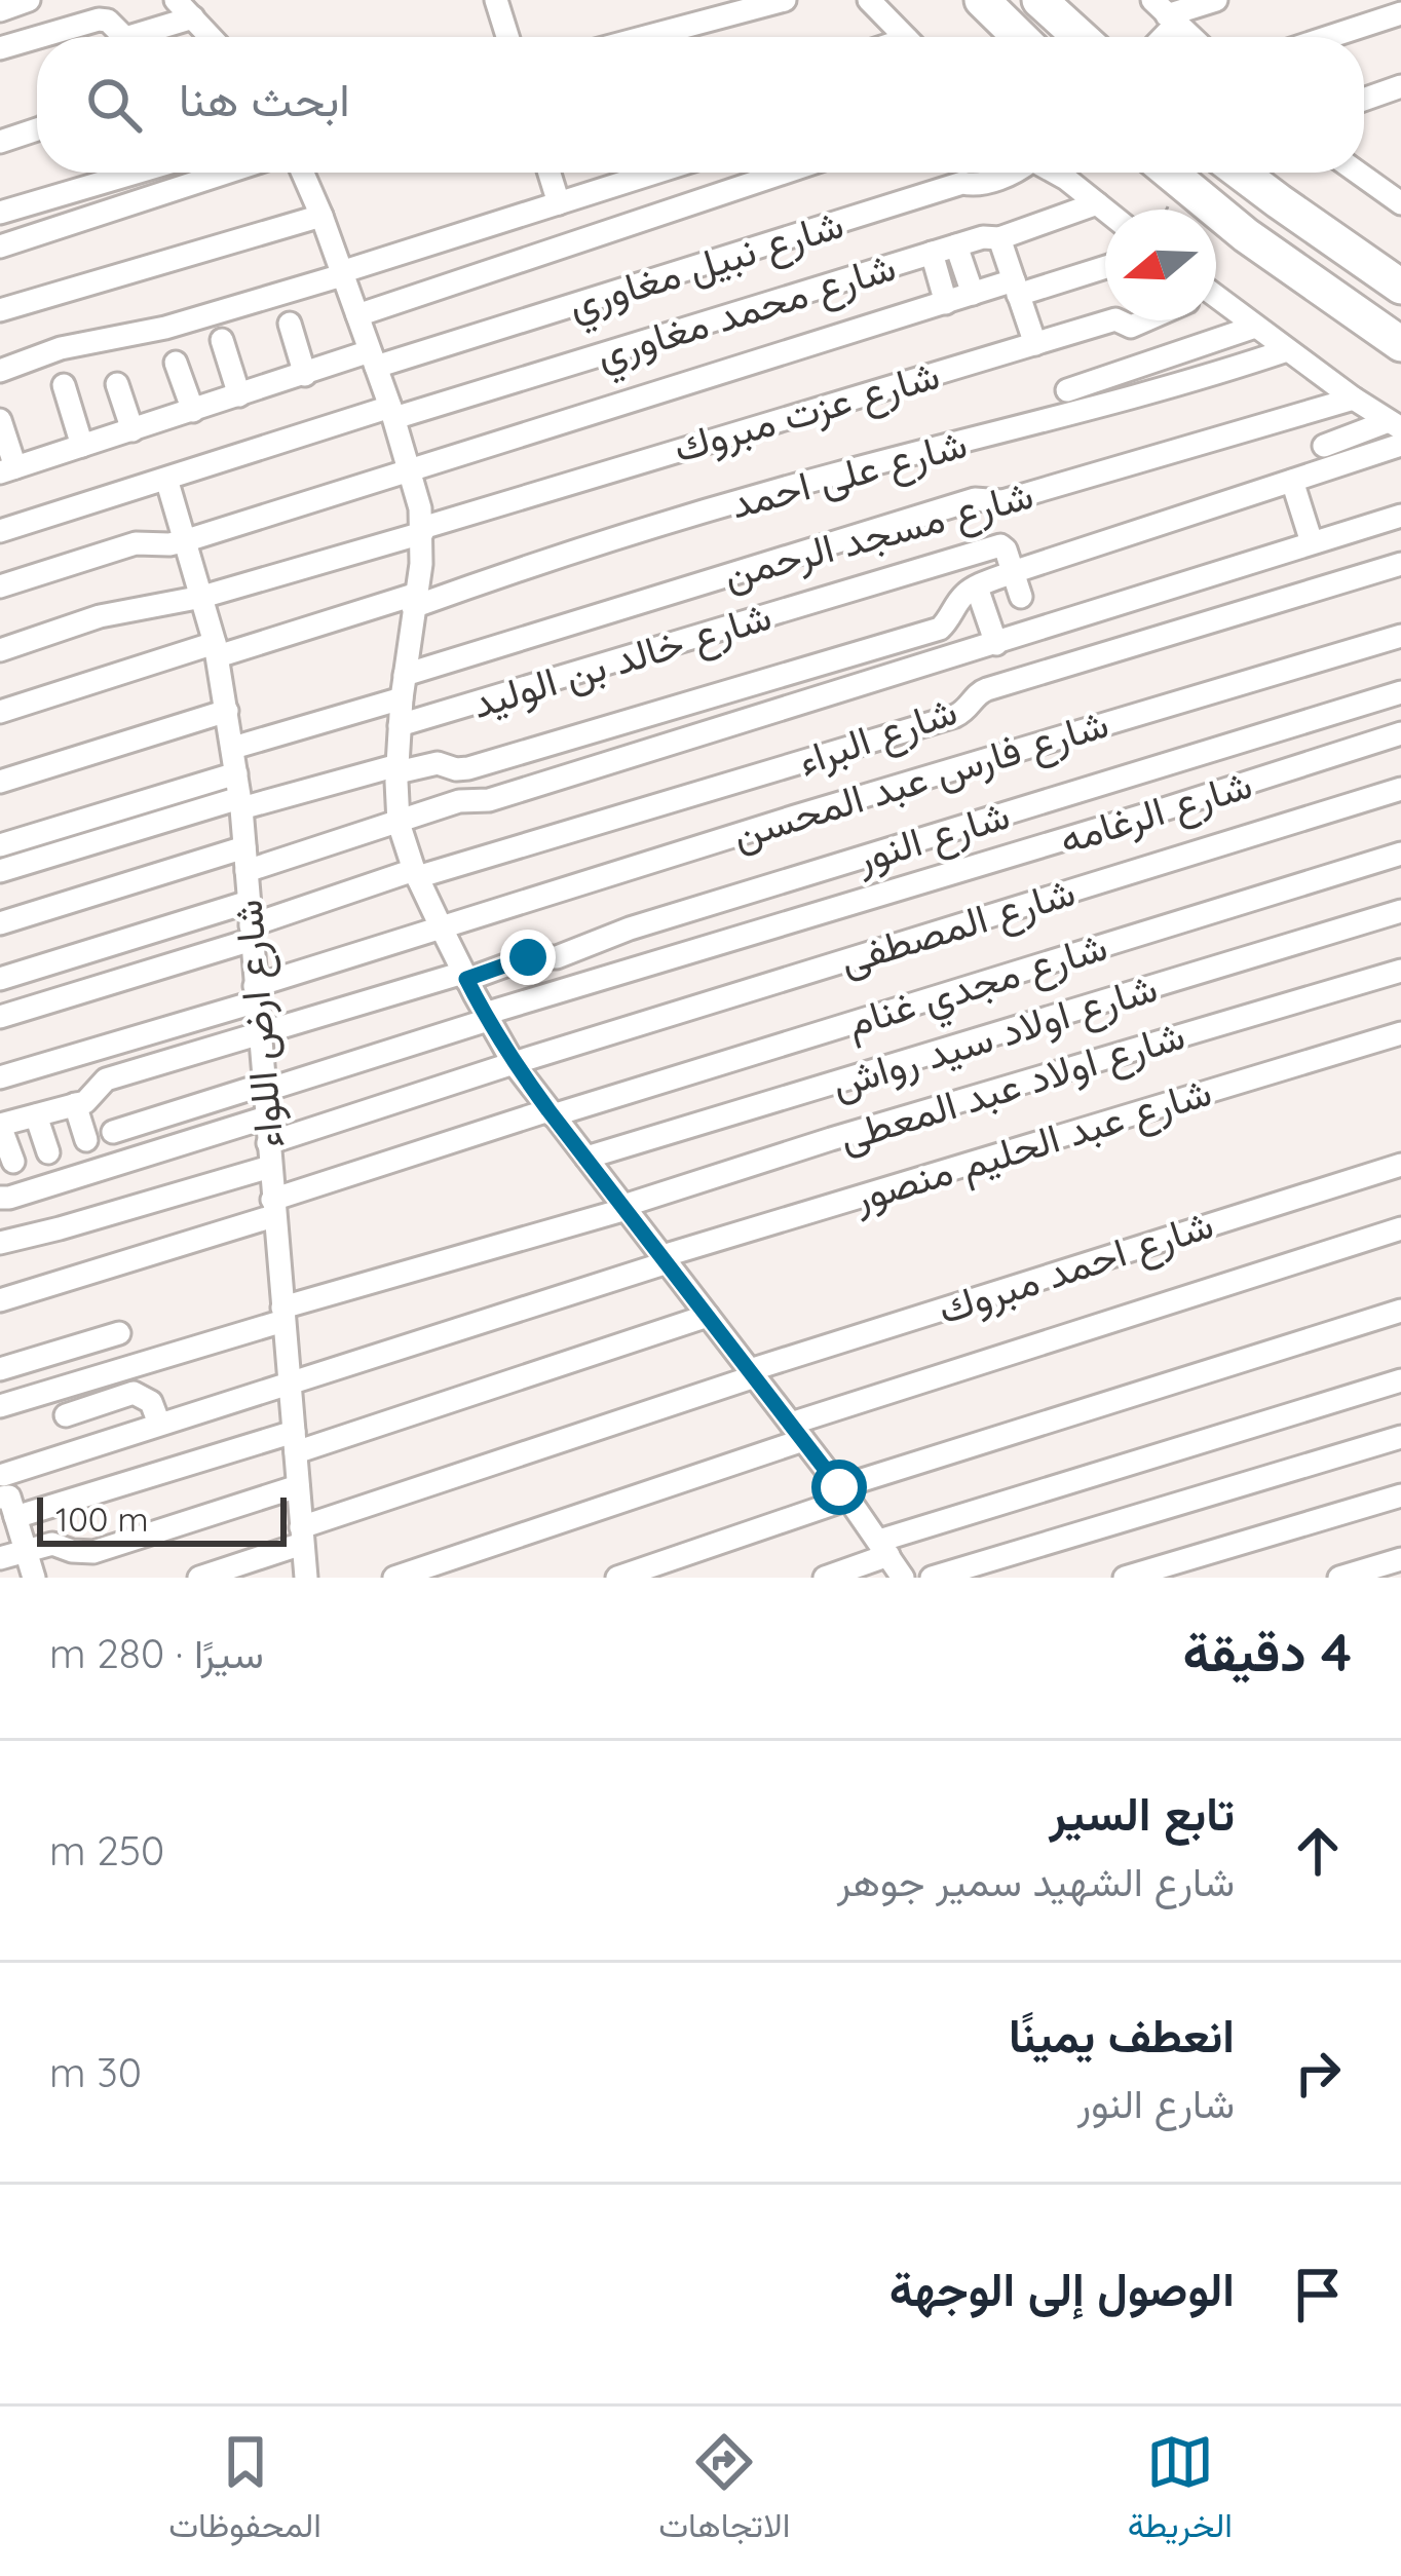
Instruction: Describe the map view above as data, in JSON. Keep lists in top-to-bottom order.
{
  "streets": {
    "street": [
      "شارع نبيل مغاوري",
      "شارع محمد مغاوري",
      "شارع عزت مبروك",
      "شارع على احمد",
      "شارع مسجد الرحمن",
      "شارع خالد بن الوليد",
      "شارع البراء",
      "شارع فارس عبد المحسن",
      "شارع الرغامه",
      "شارع النور",
      "شارع المصطفى",
      "شارع مجدي غنام",
      "شارع ارض اللواء",
      "شارع اولاد سيد رواش",
      "شارع اولاد عبد المعطى",
      "شارع عبد الحليم منصور",
      "شارع احمد مبروك"
    ]
  },
  "crossings": [
    ["شارع محمد مغاوري", "شارع ارض اللواء"],
    ["شارع عزت مبروك", "شارع ارض اللواء"],
    ["شارع على احمد", "شارع ارض اللواء"],
    ["شارع مسجد الرحمن", "شارع ارض اللواء"],
    ["شارع البراء", "شارع ارض اللواء"],
    ["شارع فارس عبد المحسن", "شارع ارض اللواء"],
    ["شارع الرغامه", "شارع ارض اللواء"],
    ["شارع النور", "شارع ارض اللواء"],
    ["شارع المصطفى", "شارع ارض اللواء"],
    ["شارع مجدي غنام", "شارع ارض اللواء"],
    ["شارع ارض اللواء", "شارع اولاد عبد المعطى"],
    ["شارع ارض اللواء", "شارع عبد الحليم منصور"],
    ["شارع ارض اللواء", "شارع احمد مبروك"]
  ],
  "scale_bar": "100 m",
  "north": "left",
  "page": {
    "search": "ابحث هنا",
    "scale": "100 m",
    "heading": ["4 دقيقة", "سيرًا · 280 m"],
    "list": [
      ["تابع السير", "شارع الشهيد سمير جوهر", "250 m"],
      ["انعطف يمينًا", "شارع النور", "30 m"],
      "الوصول إلى الوجهة"
    ],
    "nav": ["الخريطة", "الاتجاهات", "المحفوظات"]
  }
}
